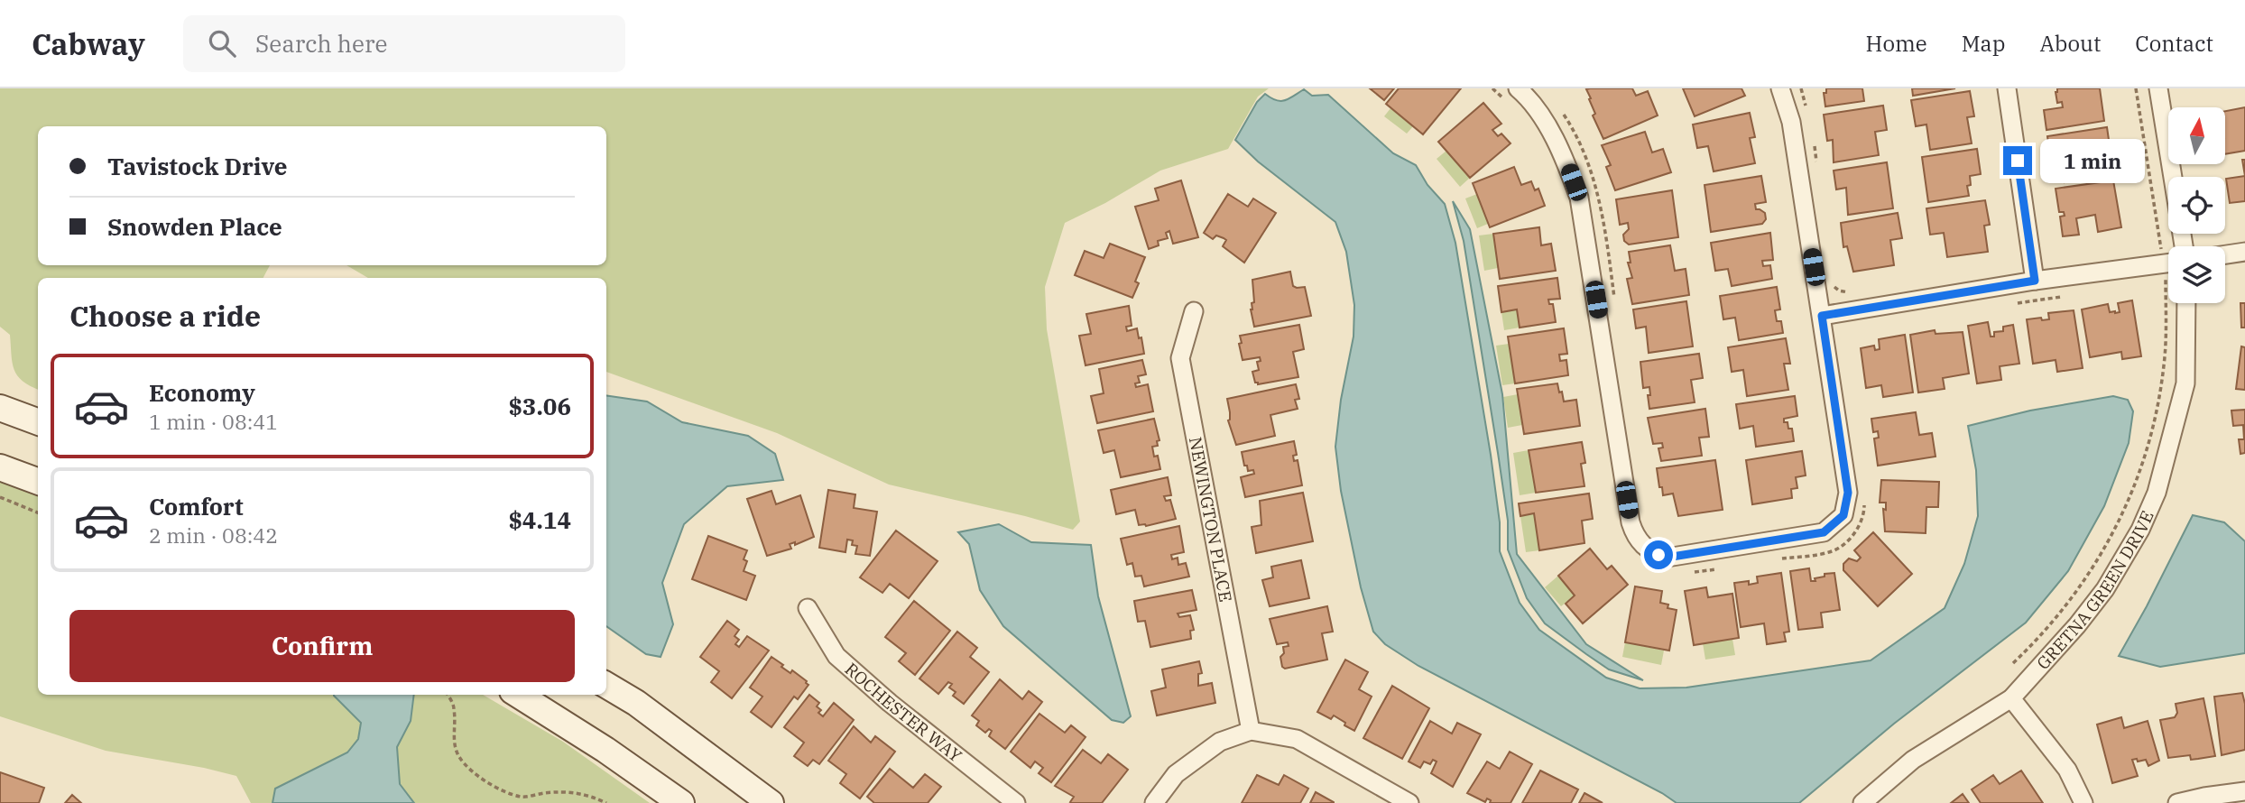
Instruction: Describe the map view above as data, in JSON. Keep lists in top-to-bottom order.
{
  "streets": {
    "street": ["NEWINGTON PLACE", "GRETNA GREEN DRIVE", "ROCHESTER WAY"]
  },
  "north": "top",
  "page": {
    "header": "Cabway",
    "search": "Search here",
    "nav": [
      "Home",
      "Map",
      "About",
      "Contact"
    ],
    "banner": ["Tavistock Drive", "Snowden Place"],
    "bubble": "1 min",
    "heading": "Choose a ride",
    "list": [
      {
        "name": "Economy",
        "note": "1 min · 08:41",
        "value": "$3.06"
      },
      {
        "name": "Comfort",
        "note": "2 min · 08:42",
        "value": "$4.14"
      }
    ],
    "buttons": "Confirm"
  }
}
